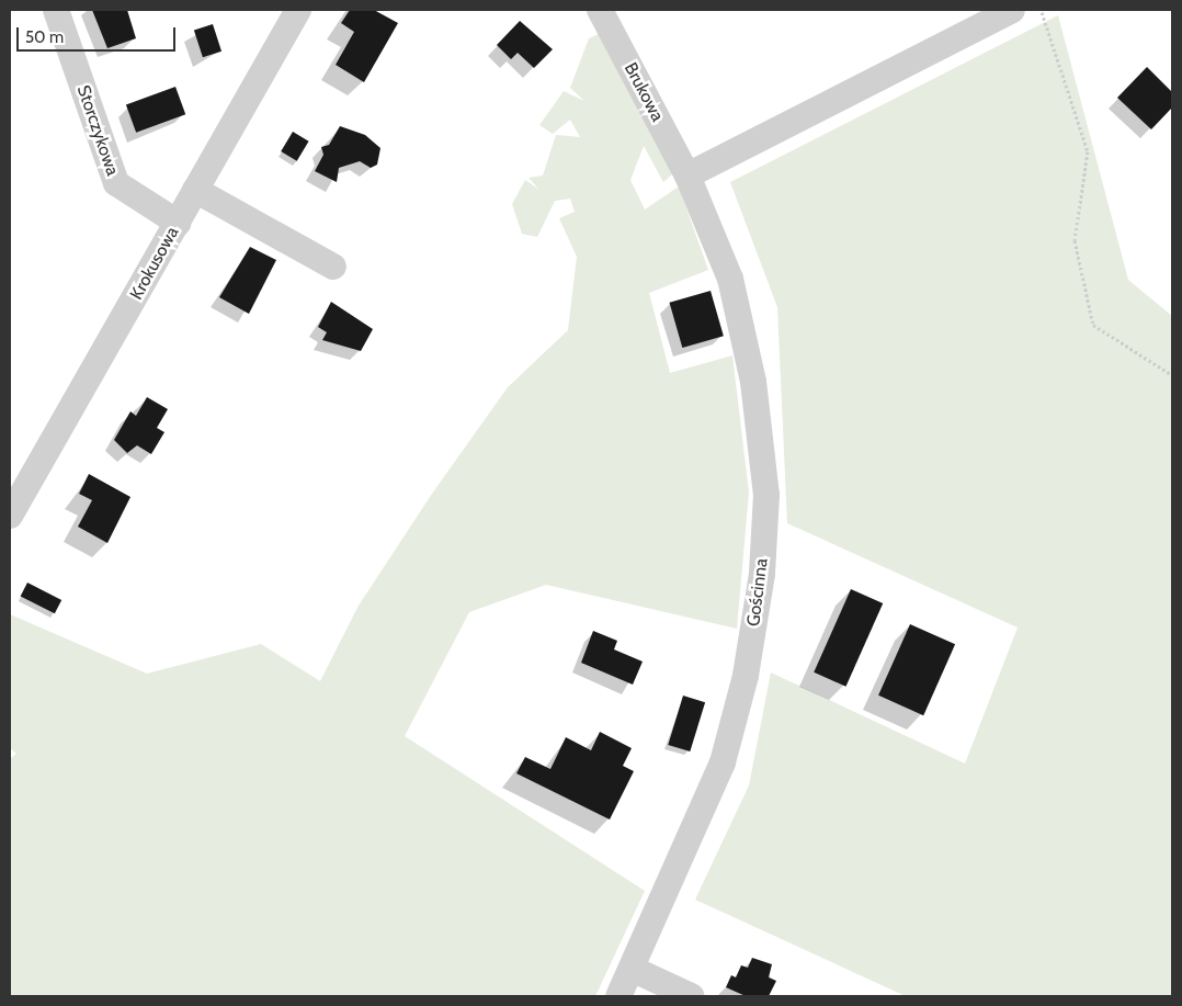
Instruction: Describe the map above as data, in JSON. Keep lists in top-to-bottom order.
{
  "streets": {
    "street": [
      "Brukowa",
      "Storczykowa",
      "Krokusowa",
      "Gościnna"
    ]
  },
  "crossings": [
    ["Brukowa", "Gościnna"],
    ["Storczykowa", "Krokusowa"]
  ],
  "scale_bar": "50 m"
}
